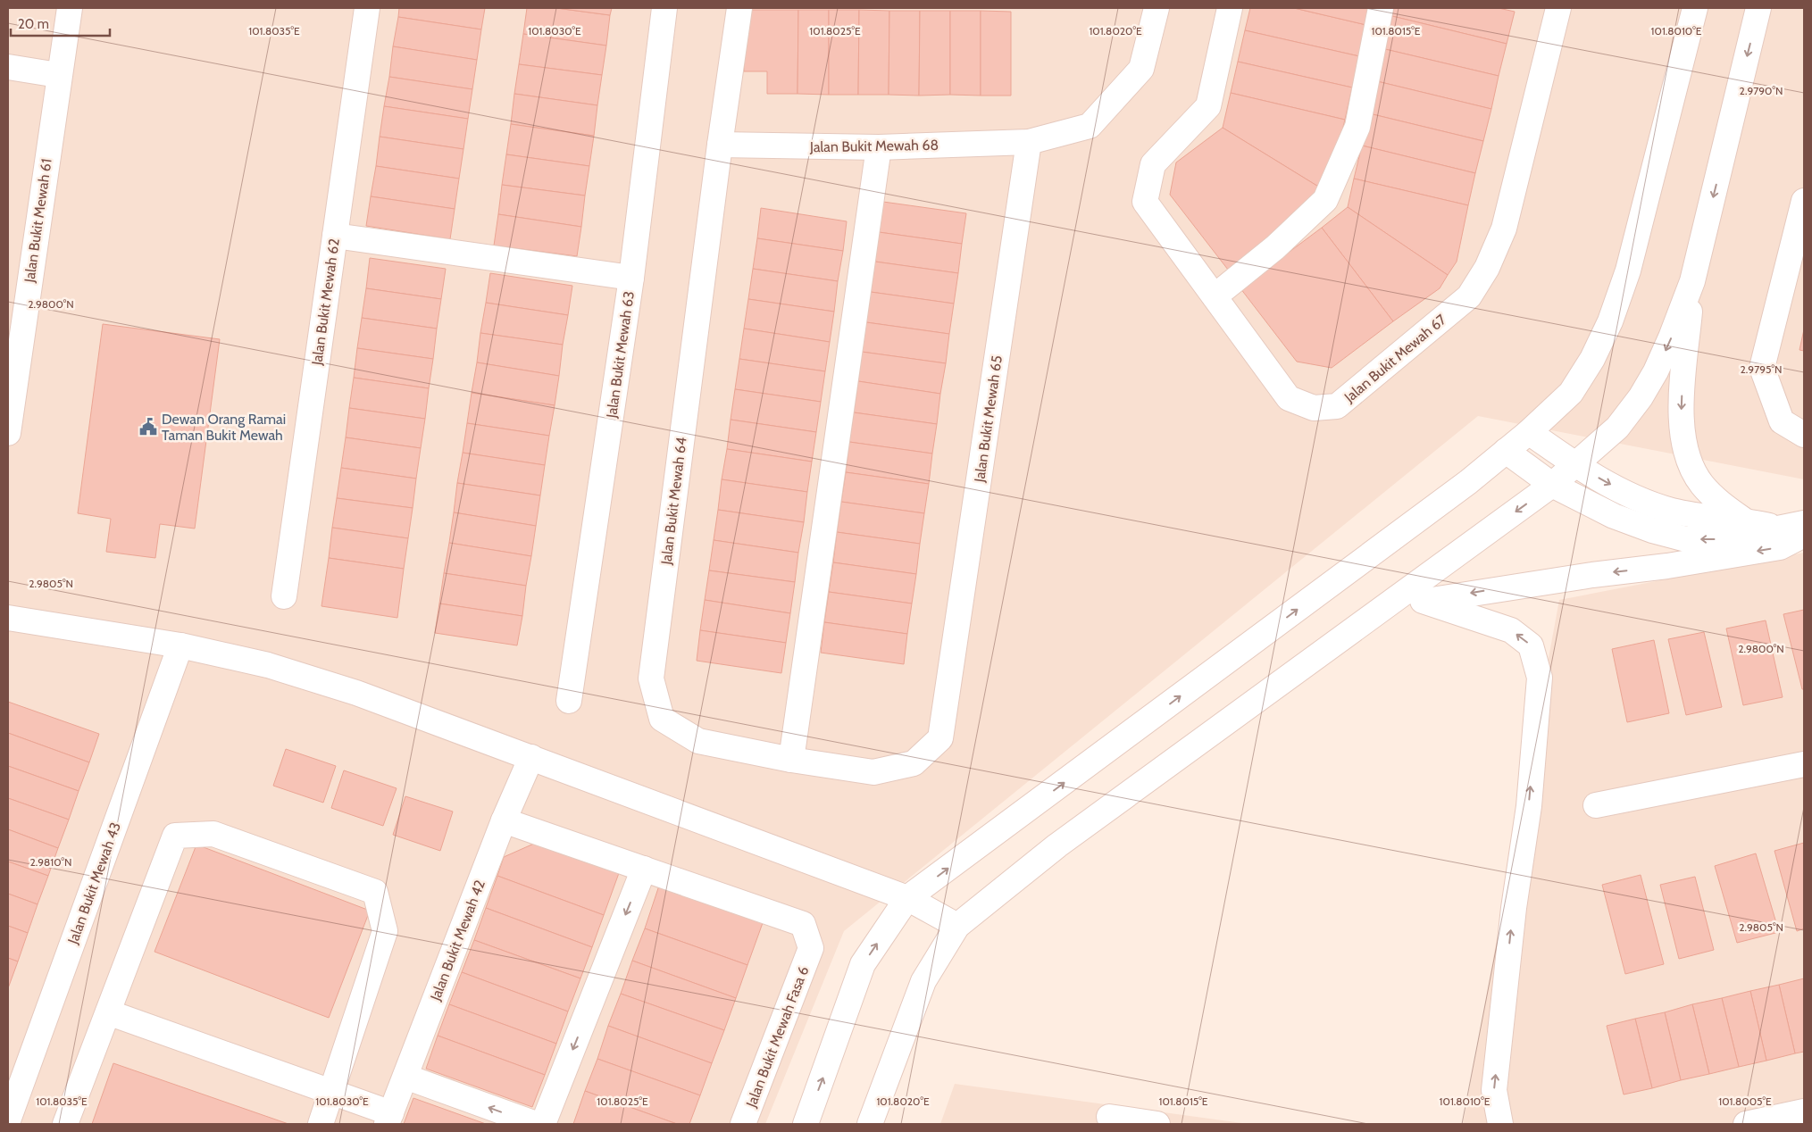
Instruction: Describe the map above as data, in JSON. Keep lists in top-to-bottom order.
{
  "streets": {
    "street": [
      "Jalan Bukit Mewah 68",
      "Jalan Bukit Mewah 61",
      "Jalan Bukit Mewah 62",
      "Jalan Bukit Mewah 63",
      "Jalan Bukit Mewah 67",
      "Jalan Bukit Mewah 65",
      "Jalan Bukit Mewah 64",
      "Jalan Bukit Mewah 43",
      "Jalan Bukit Mewah 42",
      "Jalan Bukit Mewah Fasa 6"
    ]
  },
  "crossings": [
    ["Jalan Bukit Mewah 68", "Jalan Bukit Mewah 65"],
    ["Jalan Bukit Mewah 68", "Jalan Bukit Mewah 64"],
    ["Jalan Bukit Mewah 65", "Jalan Bukit Mewah 64"]
  ],
  "places": {
    "public building": ["Dewan Orang Ramai Taman Bukit Mewah"]
  },
  "scale_bar": "20 m",
  "coordinates": [
    "101.8035°E",
    "101.8030°E",
    "101.8025°E",
    "101.8020°E",
    "101.8015°E",
    "101.8010°E",
    "2.9790°N",
    "2.9800°N",
    "2.9795°N",
    "2.9805°N",
    "2.9810°N",
    "101.8005°E"
  ]
}
